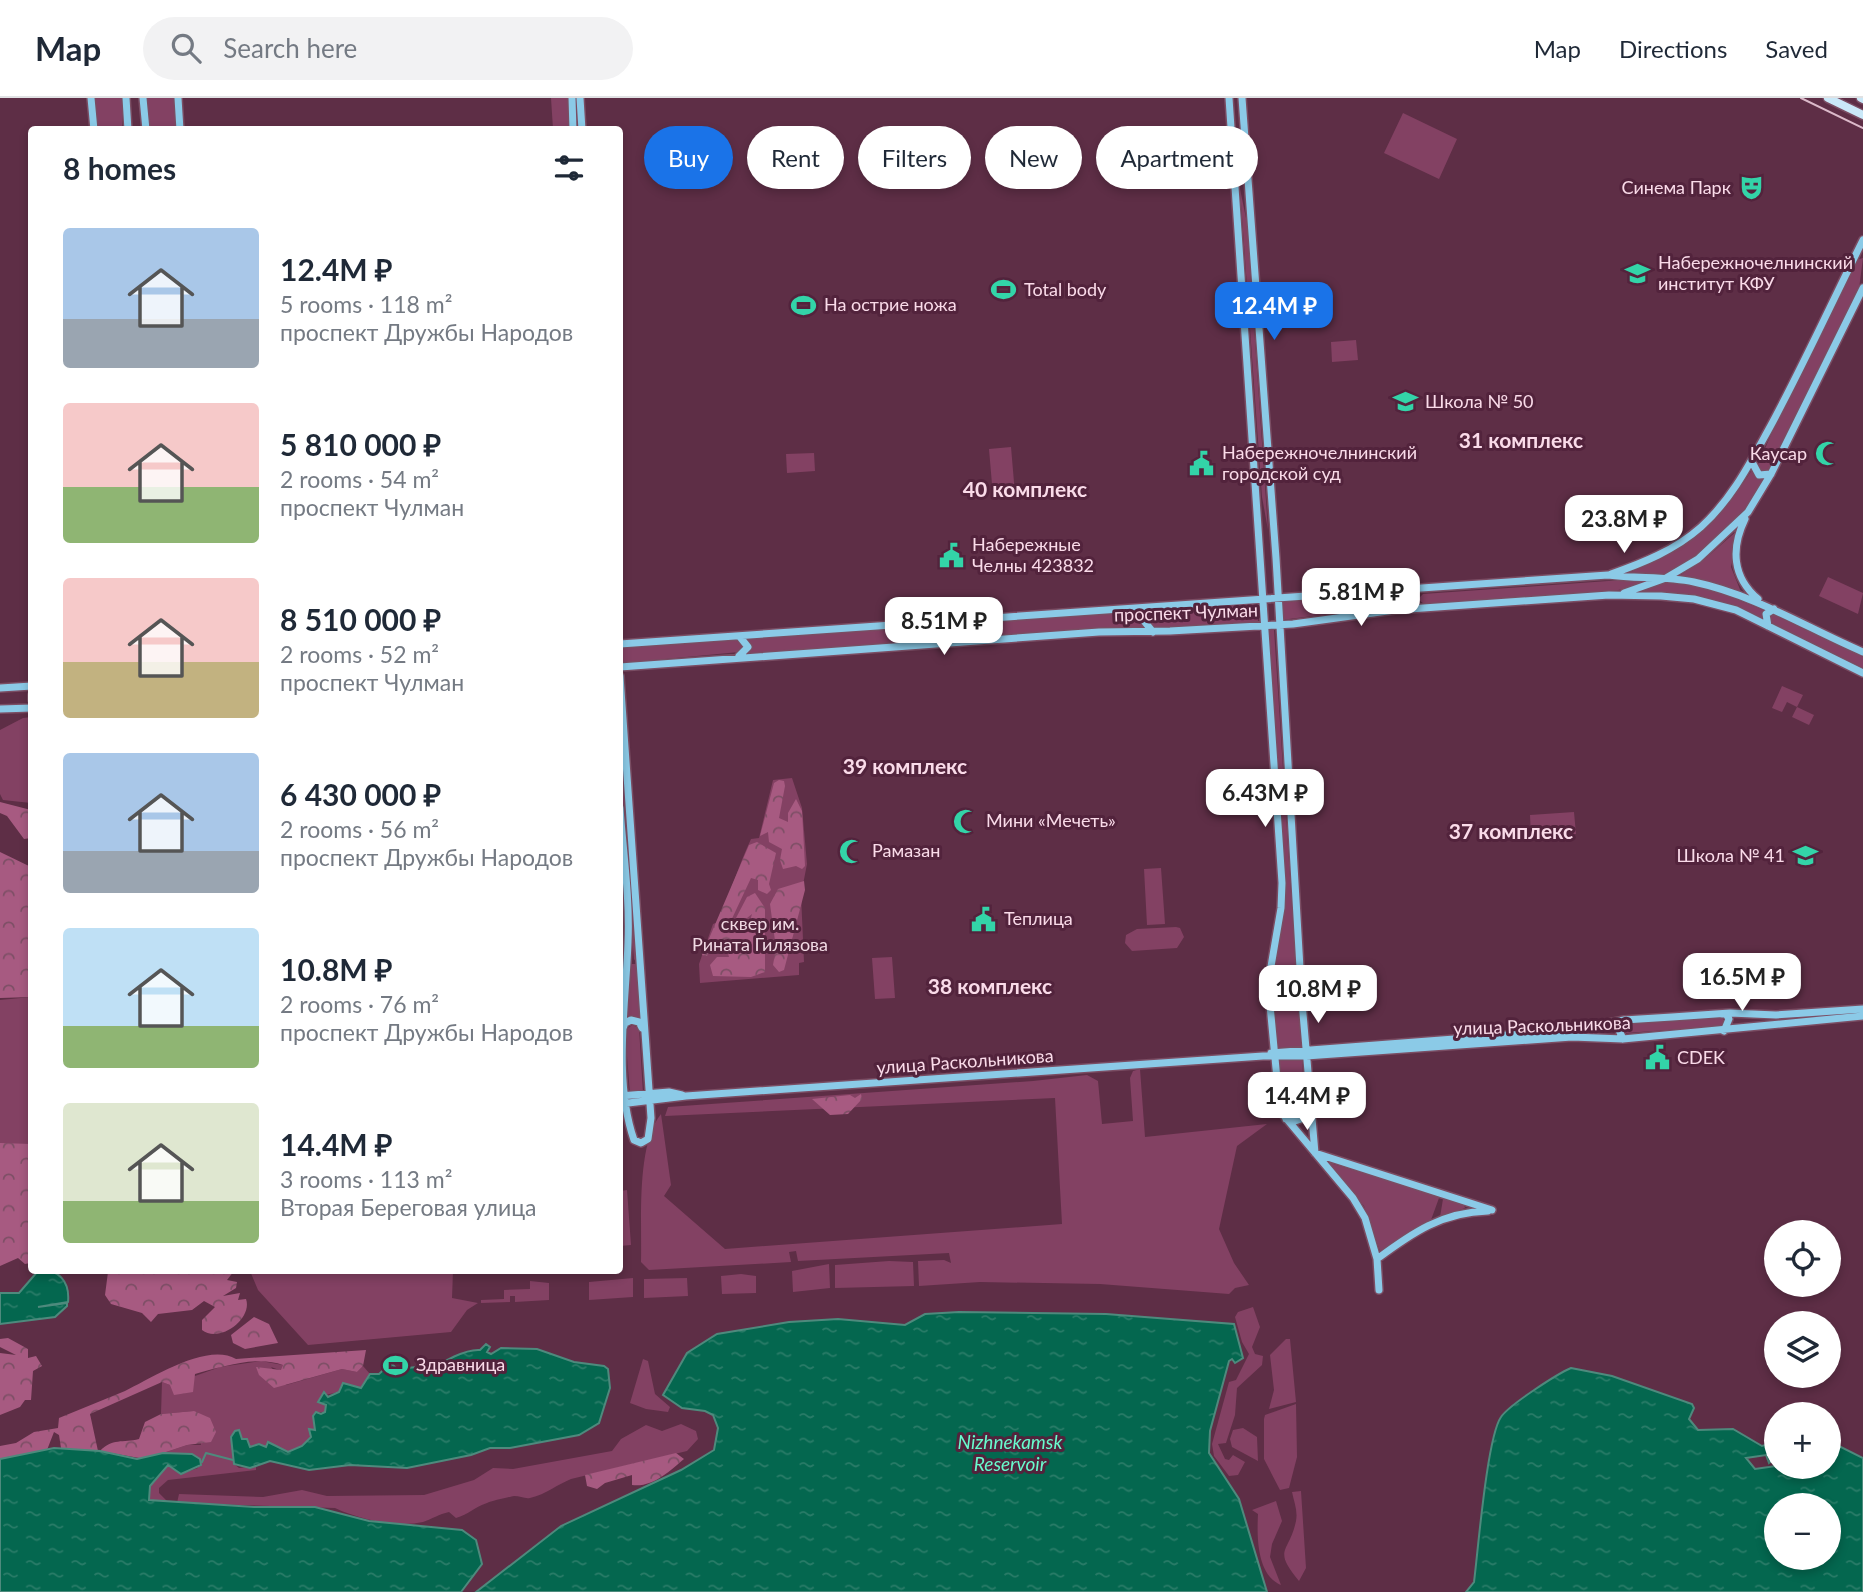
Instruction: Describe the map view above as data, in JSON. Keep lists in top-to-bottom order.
{
  "streets": {
    "street": ["проспект Чулман", "улица Раскольникова"]
  },
  "districts": [
    "31 комплекс",
    "40 комплекс",
    "39 комплекс",
    "37 комплекс",
    "38 комплекс"
  ],
  "water": ["Nizhnekamsk Reservoir"],
  "parks": ["сквер им. Рината Гилязова"],
  "places": {
    "theatre": ["Синема Парк"],
    "school or university": ["Набережночелнинский институт КФУ", "Школа № 50", "Школа № 41"],
    "sports": ["Total body", "На острие ножа", "Здравница"],
    "mosque": ["Каусар", "Мини «Мечеть»", "Рамазан"],
    "public building": [
      "Набережночелнинский городской суд",
      "Набережные Челны 423832",
      "Теплица",
      "CDEK"
    ]
  },
  "page": {
    "header": "Map",
    "search": "Search here",
    "nav": ["Map", "Directions", "Saved"],
    "chip": [
      "Buy",
      "Rent",
      "Filters",
      "New",
      "Apartment"
    ],
    "heading": "8 homes",
    "list": [
      {
        "name": "12.4M ₽",
        "note": "5 rooms · 118 m² · проспект Дружбы Народов"
      },
      {
        "name": "5 810 000 ₽",
        "note": "2 rooms · 54 m² · проспект Чулман"
      },
      {
        "name": "8 510 000 ₽",
        "note": "2 rooms · 52 m² · проспект Чулман"
      },
      {
        "name": "6 430 000 ₽",
        "note": "2 rooms · 56 m² · проспект Дружбы Народов"
      },
      {
        "name": "10.8M ₽",
        "note": "2 rooms · 76 m² · проспект Дружбы Народов"
      },
      {
        "name": "14.4M ₽",
        "note": "3 rooms · 113 m² · Вторая Береговая улица"
      }
    ],
    "price": [
      "12.4M ₽",
      "23.8M ₽",
      "5.81M ₽",
      "8.51M ₽",
      "6.43M ₽",
      "16.5M ₽",
      "10.8M ₽",
      "14.4M ₽"
    ],
    "map_buttons": ["+", "−"]
  }
}
